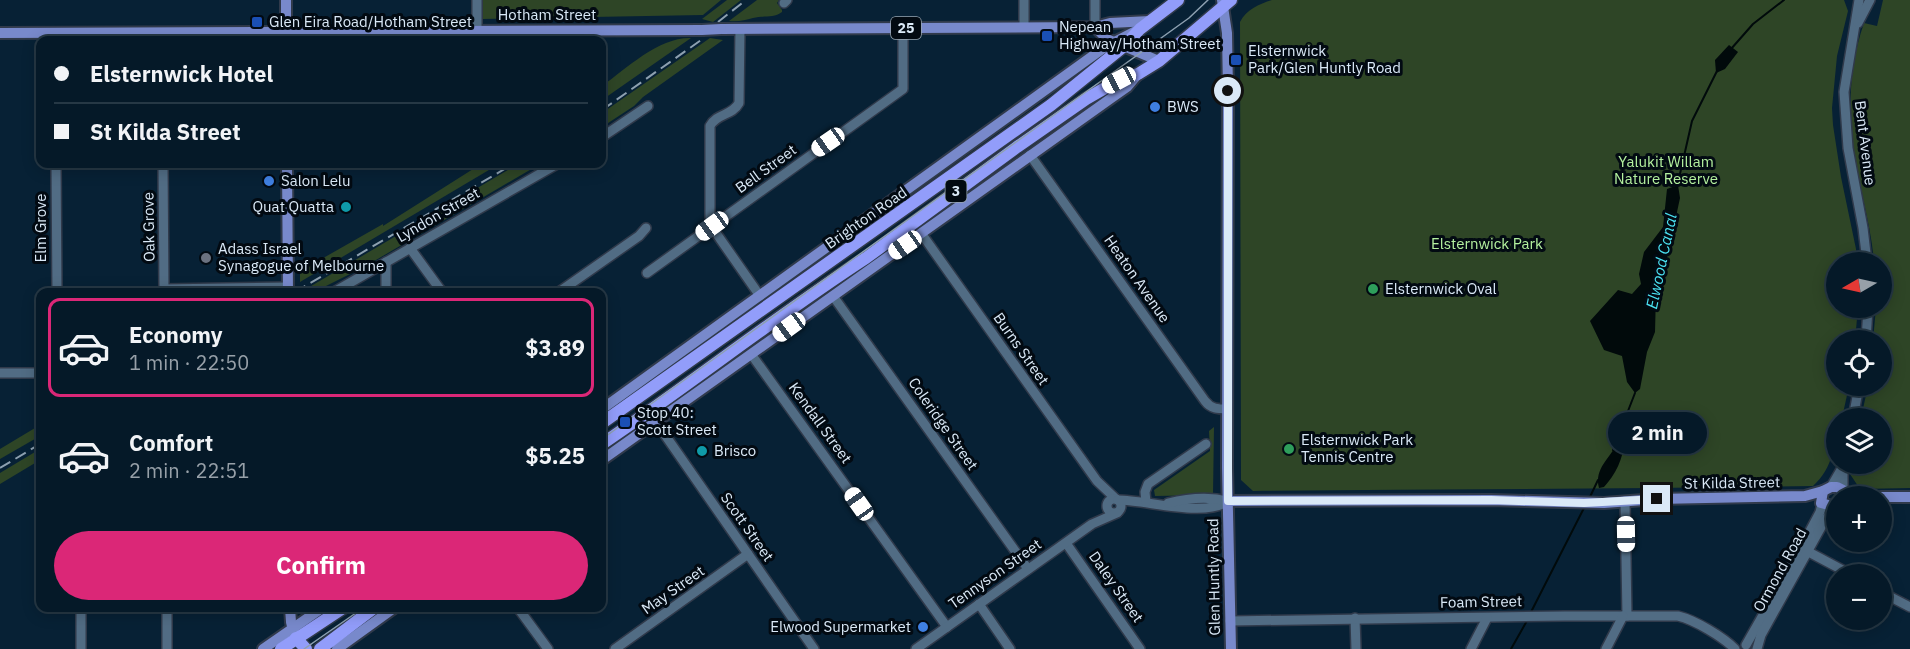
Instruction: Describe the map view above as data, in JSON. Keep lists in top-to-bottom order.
{
  "streets": {
    "highway": ["3", "Brighton Road"],
    "main road": [
      "Hotham Street",
      "25",
      "St Kilda Street",
      "Glen Huntly Road"
    ],
    "street": [
      "Bent Avenue",
      "Bell Street",
      "Lyndon Street",
      "Oak Grove",
      "Elm Grove",
      "Heaton Avenue",
      "Burns Street",
      "Kendall Street",
      "Coleridge Street",
      "Scott Street",
      "Ormond Road",
      "Tennyson Street",
      "Daley Street",
      "May Street",
      "Foam Street"
    ]
  },
  "crossings": [
    ["Hotham Street", "Bell Street"],
    ["Hotham Street", "Brighton Road"],
    ["Brighton Road", "Heaton Avenue"],
    ["Brighton Road", "Burns Street"],
    ["Brighton Road", "Kendall Street"],
    ["Brighton Road", "Coleridge Street"],
    ["Brighton Road", "Scott Street"],
    ["Brighton Road", "Glen Huntly Road"],
    ["Heaton Avenue", "Glen Huntly Road"],
    ["Burns Street", "Tennyson Street"],
    ["Kendall Street", "Tennyson Street"],
    ["Coleridge Street", "Tennyson Street"],
    ["St Kilda Street", "Ormond Road"],
    ["St Kilda Street", "Tennyson Street"],
    ["St Kilda Street", "Glen Huntly Road"],
    ["Scott Street", "May Street"],
    ["Ormond Road", "Foam Street"],
    ["Tennyson Street", "Daley Street"],
    ["Glen Huntly Road", "Foam Street"]
  ],
  "water": ["Elwood Canal"],
  "parks": ["Yalukit Willam Nature Reserve", "Elsternwick Park"],
  "places": {
    "transit": [
      "Glen Eira Road/Hotham Street",
      "Nepean Highway/Hotham Street",
      "Elsternwick Park/Glen Huntly Road",
      "Stop 40: Scott Street"
    ],
    "other": [
      "BWS",
      "Salon Lelu",
      "Quat Quatta",
      "Adass Israel Synagogue of Melbourne",
      "Elsternwick Oval",
      "Elsternwick Park Tennis Centre",
      "Brisco",
      "Elwood Supermarket"
    ]
  },
  "north": "left",
  "page": {
    "banner": ["Elsternwick Hotel", "St Kilda Street"],
    "map_buttons": ["+", "−"],
    "list": [
      {
        "name": "Economy",
        "note": "1 min · 22:50",
        "value": "$3.89"
      },
      {
        "name": "Comfort",
        "note": "2 min · 22:51",
        "value": "$5.25"
      }
    ],
    "bubble": "2 min",
    "buttons": "Confirm"
  }
}
